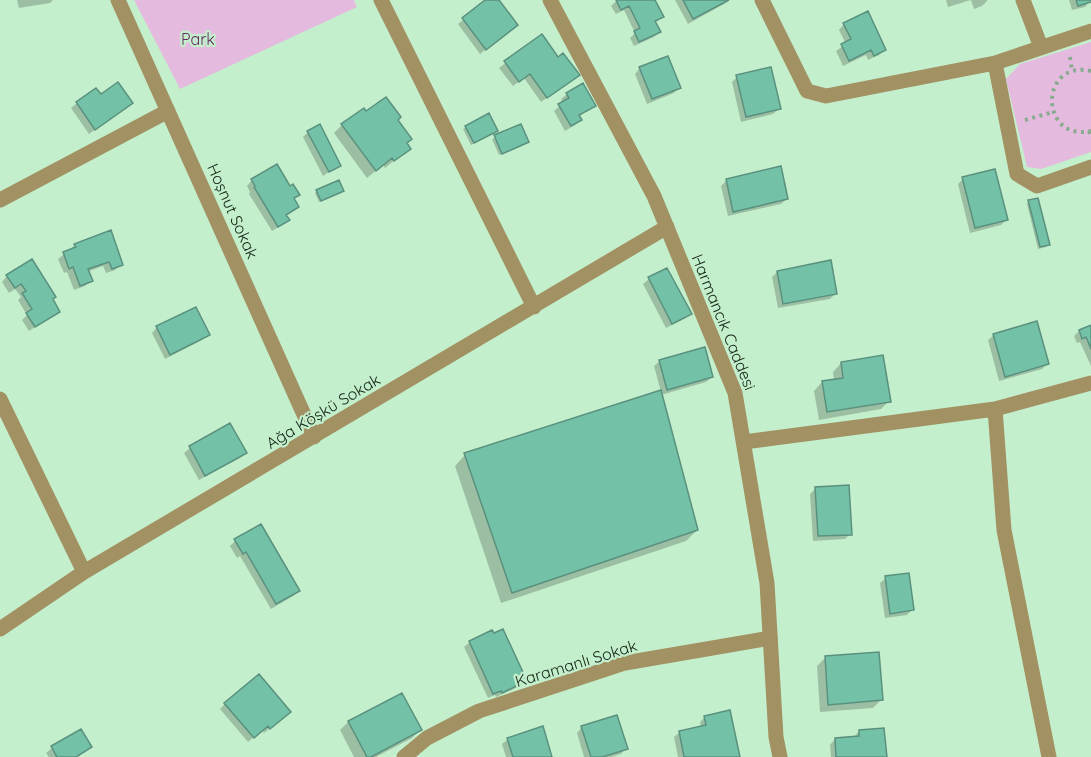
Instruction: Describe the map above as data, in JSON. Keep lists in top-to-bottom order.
{
  "streets": {
    "street": [
      "Hoşnut Sokak",
      "Harmancık Caddesi",
      "Ağa Köşkü Sokak",
      "Karamanlı Sokak"
    ]
  },
  "crossings": [
    ["Hoşnut Sokak", "Ağa Köşkü Sokak"],
    ["Harmancık Caddesi", "Ağa Köşkü Sokak"],
    ["Harmancık Caddesi", "Karamanlı Sokak"]
  ],
  "parks": ["Park"]
}
